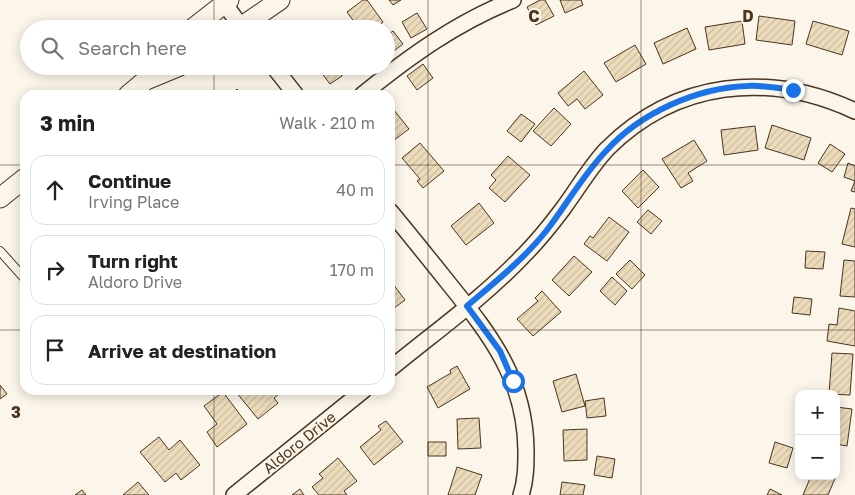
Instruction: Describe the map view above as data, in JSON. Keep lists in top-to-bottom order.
{
  "streets": {
    "street": ["Aldoro Drive"]
  },
  "page": {
    "search": "Search here",
    "heading": ["3 min", "Walk · 210 m"],
    "list": [
      ["Continue", "Irving Place", "40 m"],
      ["Turn right", "Aldoro Drive", "170 m"],
      "Arrive at destination"
    ],
    "map_buttons": ["+", "−"]
  },
  "grid": {
    "columns": ["C", "D"],
    "rows": ["3"]
  }
}
